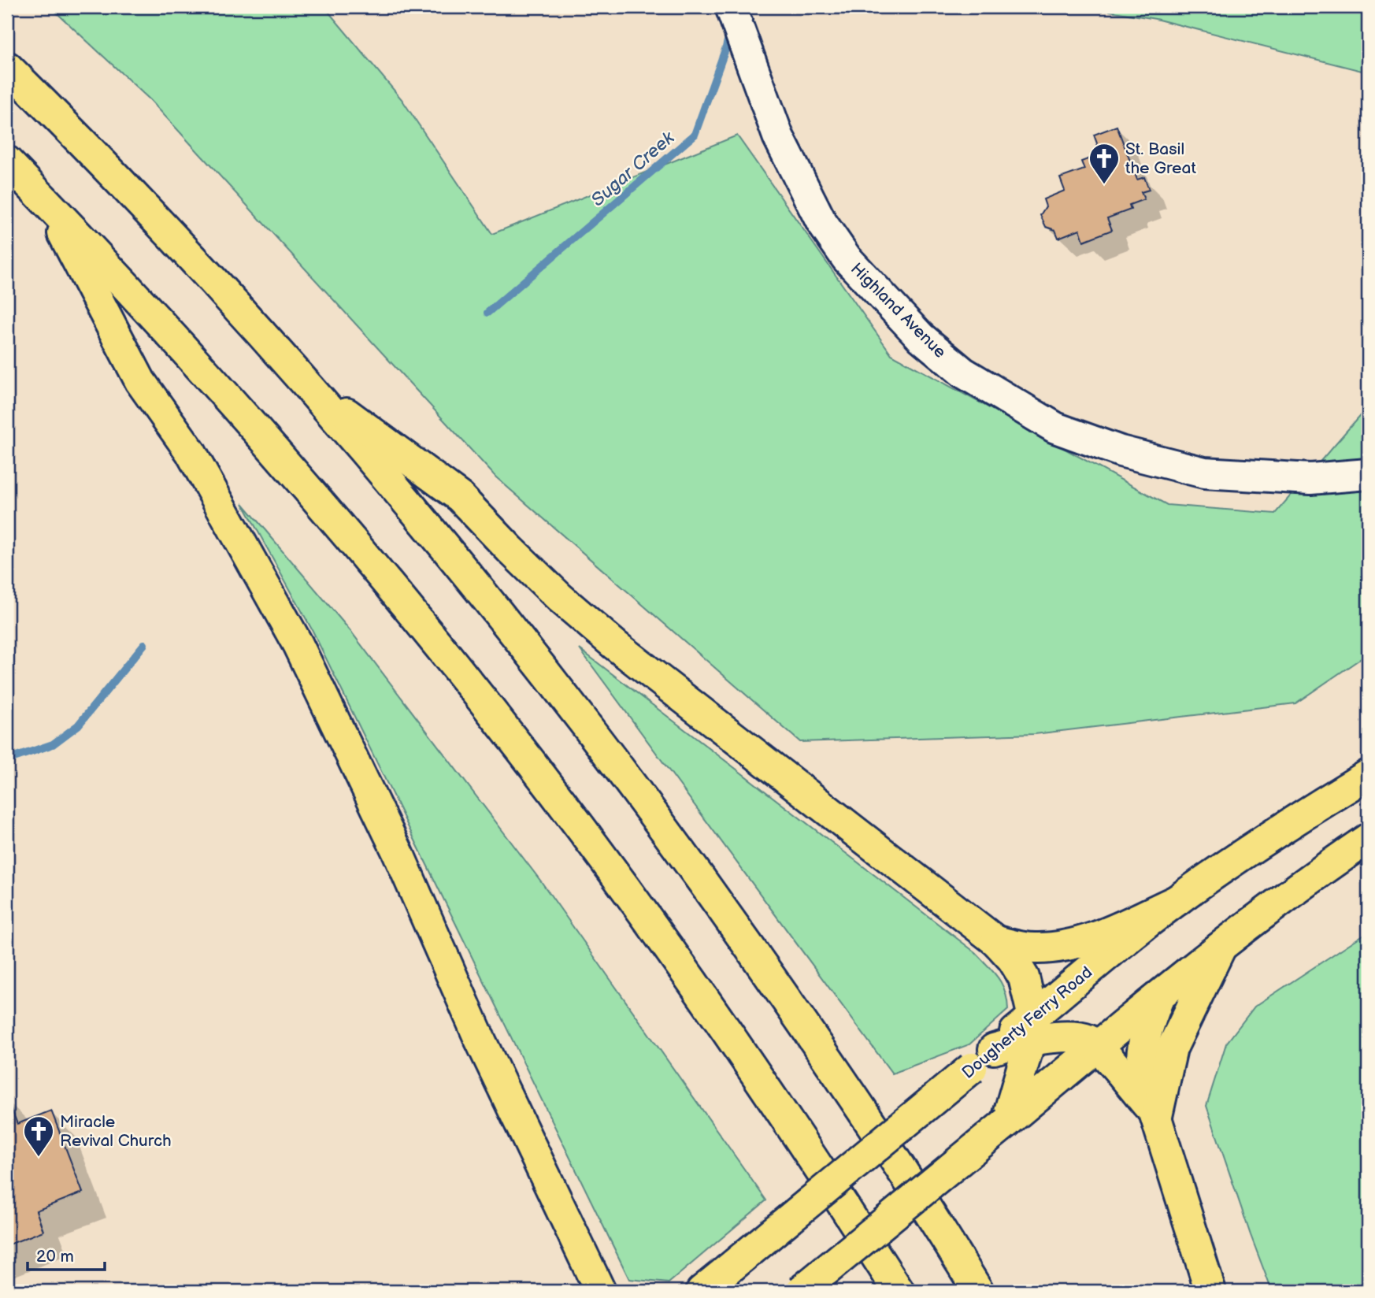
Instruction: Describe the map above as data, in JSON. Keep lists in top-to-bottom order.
{
  "streets": {
    "main road": ["Dougherty Ferry Road"],
    "street": ["Highland Avenue"]
  },
  "water": ["Sugar Creek"],
  "places": {
    "church": ["St. Basil the Great", "Miracle Revival Church"]
  },
  "scale_bar": "20 m"
}
